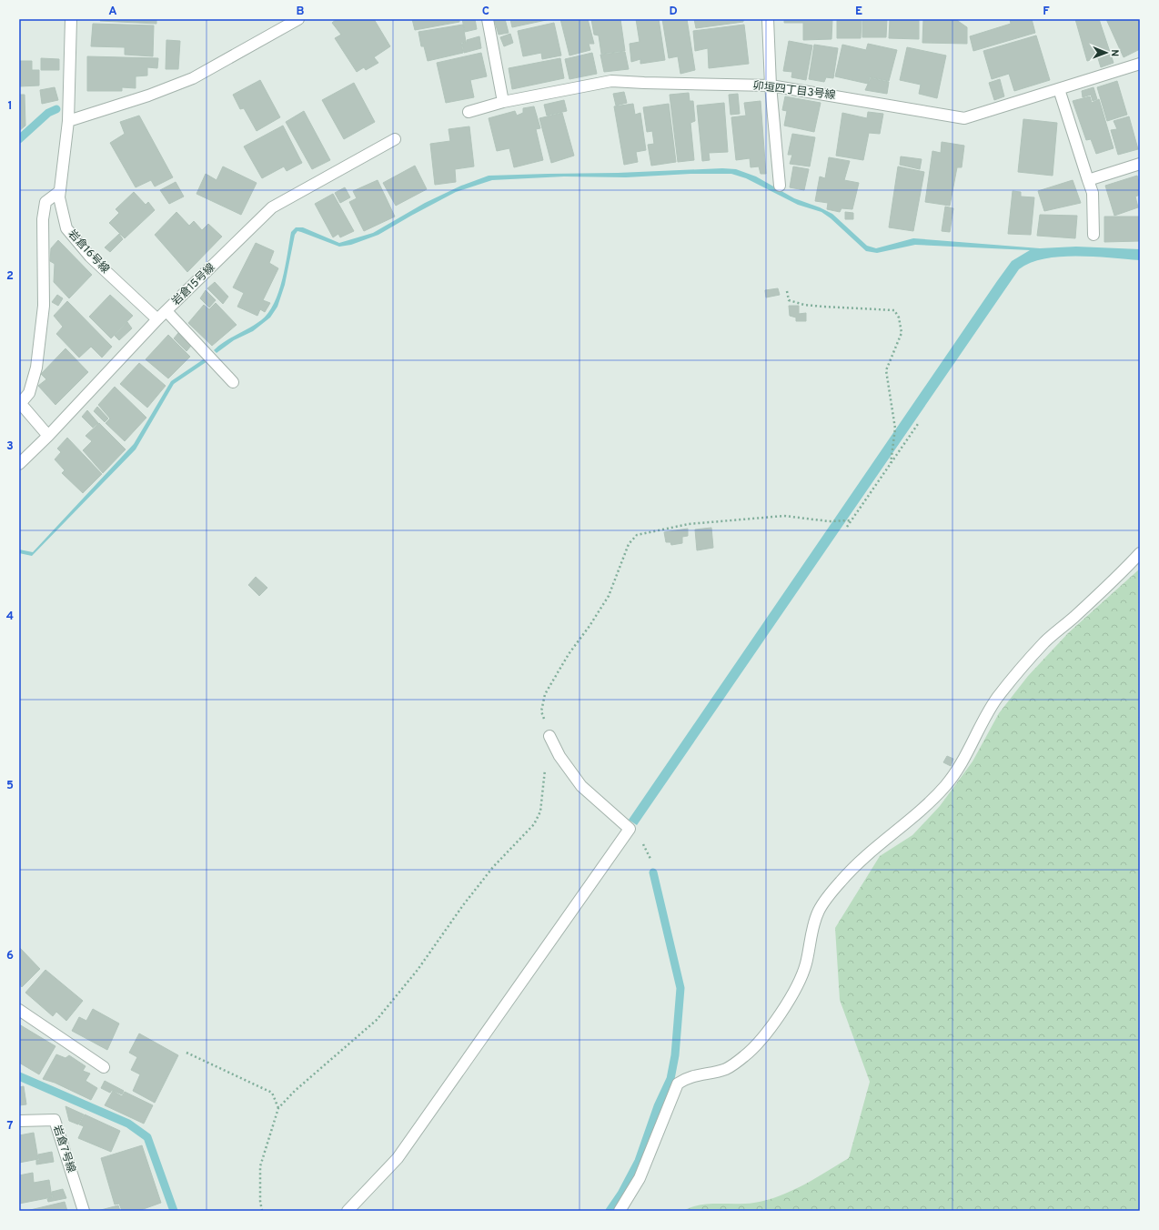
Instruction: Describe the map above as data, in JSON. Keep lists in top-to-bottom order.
{
  "streets": {
    "street": [
      "卯垣四丁目3号線",
      "岩倉16号線",
      "岩倉15号線",
      "岩倉7号線"
    ]
  },
  "crossings": [
    ["岩倉16号線", "岩倉15号線"]
  ],
  "north": "right",
  "grid": {
    "columns": [
      "A",
      "B",
      "C",
      "D",
      "E",
      "F"
    ],
    "rows": [
      "1",
      "2",
      "3",
      "4",
      "5",
      "6",
      "7"
    ]
  }
}
